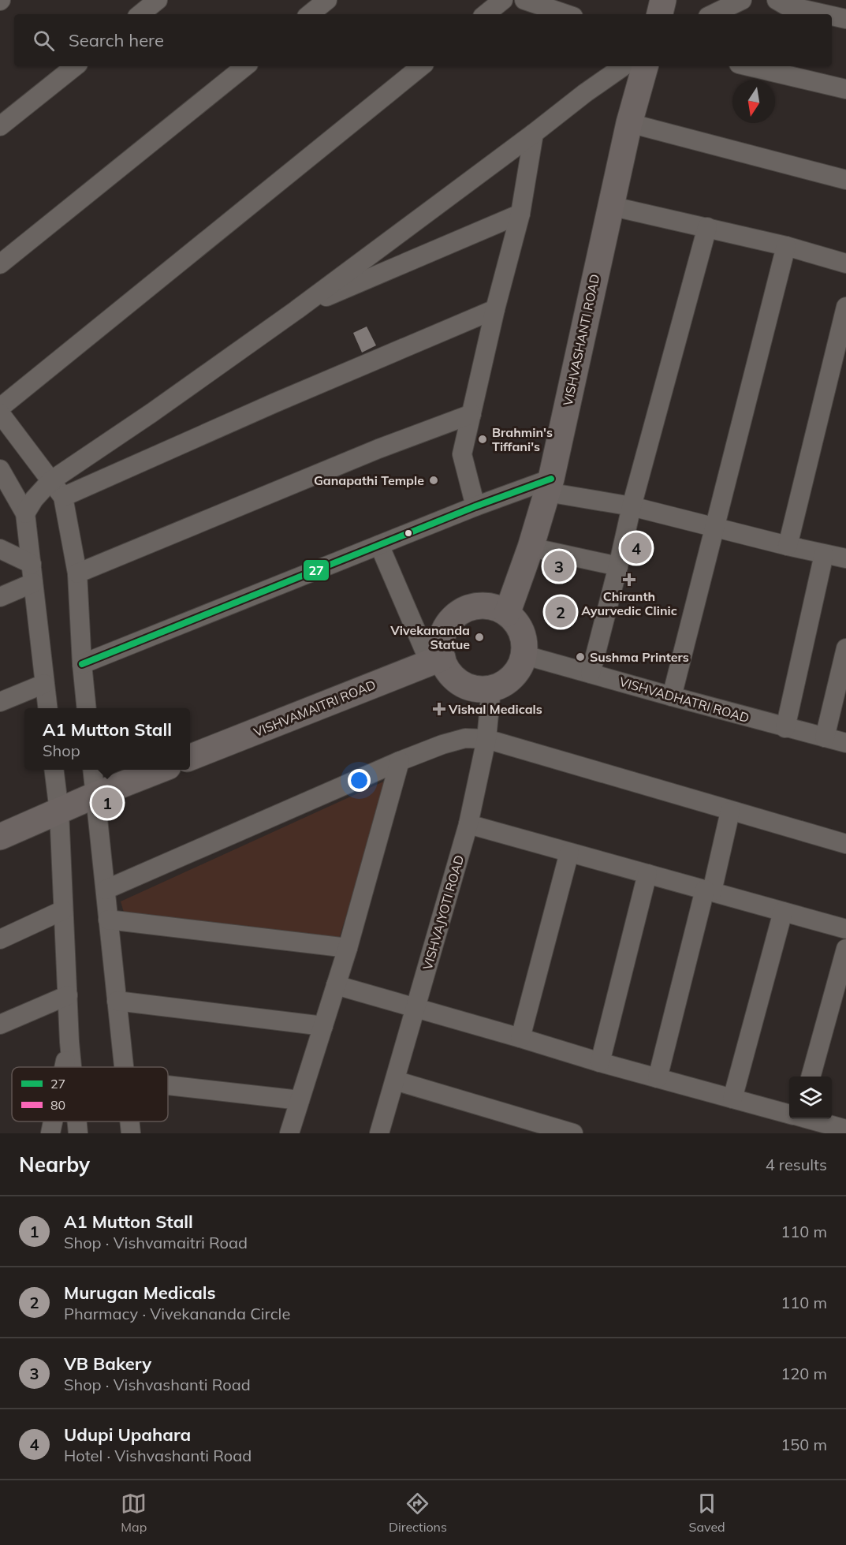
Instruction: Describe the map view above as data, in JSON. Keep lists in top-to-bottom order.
{
  "streets": {
    "street": [
      "VISHVASHANTI ROAD",
      "VISHVADHATRI ROAD",
      "VISHVAMAITRI ROAD",
      "VISHVAJYOTI ROAD"
    ]
  },
  "crossings": [
    ["VISHVASHANTI ROAD", "VISHVADHATRI ROAD"],
    ["VISHVASHANTI ROAD", "VISHVAMAITRI ROAD"],
    ["VISHVASHANTI ROAD", "VISHVAJYOTI ROAD"],
    ["VISHVADHATRI ROAD", "VISHVAMAITRI ROAD"],
    ["VISHVADHATRI ROAD", "VISHVAJYOTI ROAD"],
    ["VISHVAMAITRI ROAD", "VISHVAJYOTI ROAD"]
  ],
  "places": {
    "other": [
      "Brahmin's Tiffani's",
      "Ganapathi Temple",
      "Vivekananda Statue",
      "Sushma Printers"
    ],
    "health": ["Chiranth Ayurvedic Clinic", "Vishal Medicals"]
  },
  "lines": ["transit line 27"],
  "legend": ["27", "80"],
  "north": "bottom",
  "page": {
    "search": "Search here",
    "pins": [
      "4",
      "3",
      "2",
      "1"
    ],
    "popup": ["A1 Mutton Stall", "Shop"],
    "heading": ["Nearby", "4 results"],
    "list": [
      {
        "mark": "1",
        "name": "A1 Mutton Stall",
        "note": "Shop · Vishvamaitri Road",
        "value": "110 m"
      },
      {
        "mark": "2",
        "name": "Murugan Medicals",
        "note": "Pharmacy · Vivekananda Circle",
        "value": "110 m"
      },
      {
        "mark": "3",
        "name": "VB Bakery",
        "note": "Shop · Vishvashanti Road",
        "value": "120 m"
      },
      {
        "mark": "4",
        "name": "Udupi Upahara",
        "note": "Hotel · Vishvashanti Road",
        "value": "150 m"
      }
    ],
    "nav": ["Map", "Directions", "Saved"]
  }
}
